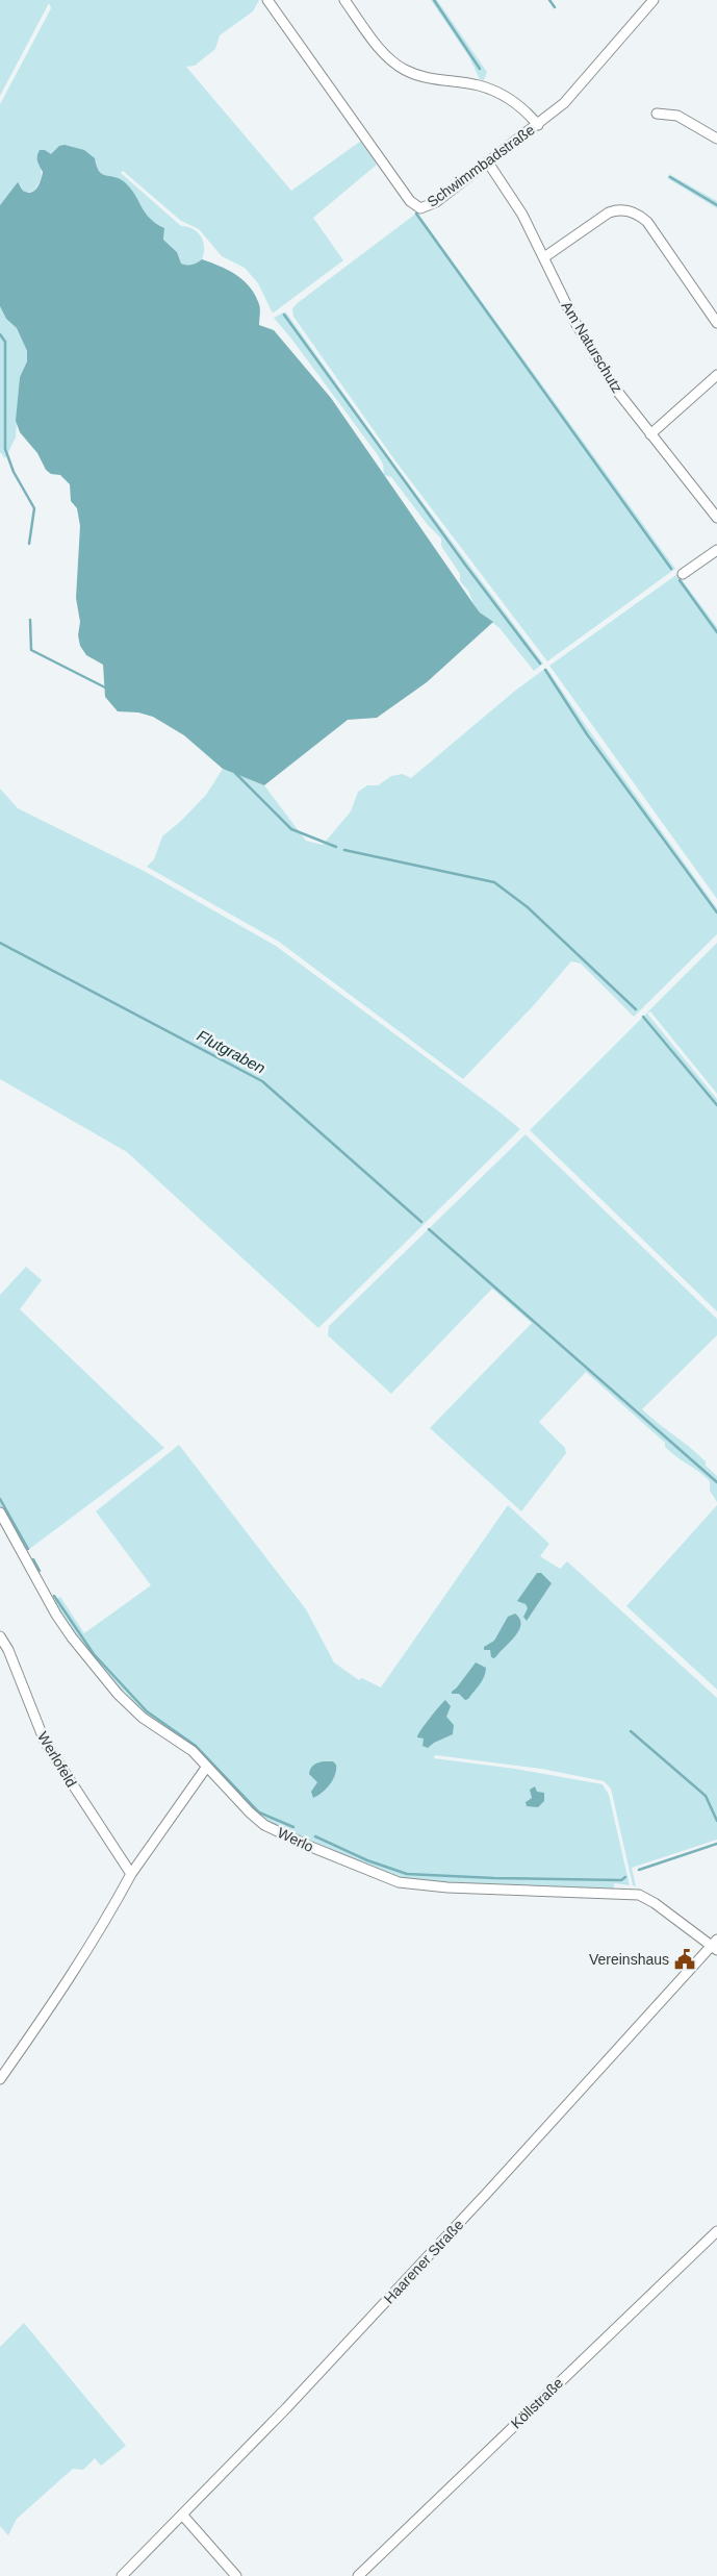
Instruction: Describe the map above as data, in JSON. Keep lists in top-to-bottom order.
{
  "streets": {
    "street": [
      "Schwimmbadstraße",
      "Am Naturschutz",
      "Werlofeld",
      "Werlo",
      "Haarener Straße",
      "Köllstraße"
    ]
  },
  "crossings": [
    ["Schwimmbadstraße", "Am Naturschutz"],
    ["Werlo", "Haarener Straße"]
  ],
  "water": ["Flutgraben"],
  "places": {
    "public building": ["Vereinshaus"]
  }
}
